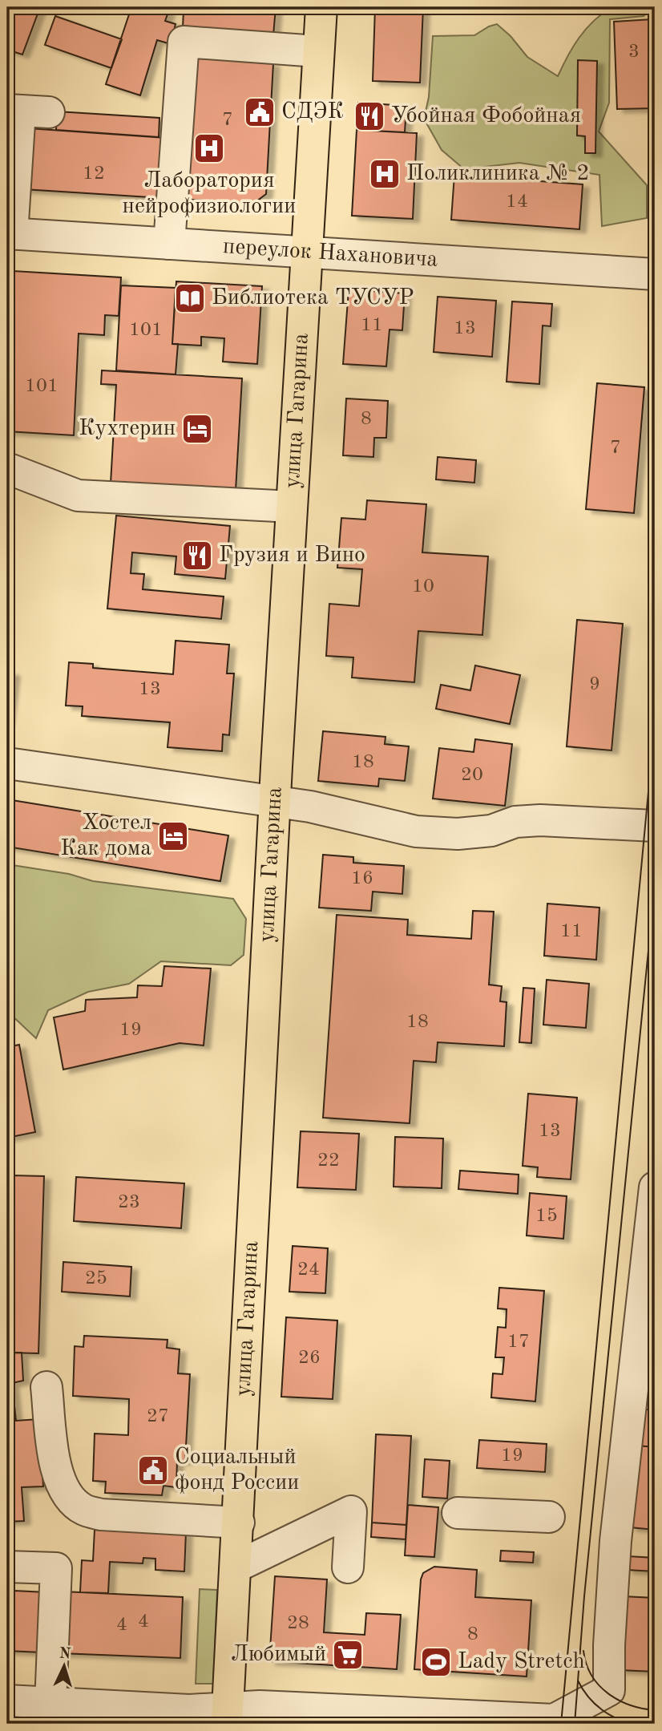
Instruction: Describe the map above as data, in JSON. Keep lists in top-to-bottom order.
{
  "streets": {
    "main road": ["улица Гагарина"],
    "street": ["переулок Нахановича"]
  },
  "crossings": [
    ["переулок Нахановича", "улица Гагарина"]
  ],
  "places": {
    "public building": ["СДЭК", "Социальный фонд России"],
    "restaurant": ["Убойная Фобойная", "Грузия и Вино"],
    "hospital": ["Лаборатория нейрофизиологии", "Поликлиника № 2"],
    "library": ["Библиотека ТУСУР"],
    "hotel": ["Кухтерин", "Хостел Как дома"],
    "supermarket": ["Любимый"],
    "sports": ["Lady Stretch"]
  },
  "house_numbers": [
    "3",
    "7",
    "12",
    "14",
    "11",
    "13",
    "101",
    "101",
    "8",
    "7",
    "10",
    "9",
    "13",
    "18",
    "20",
    "16",
    "11",
    "18",
    "19",
    "13",
    "22",
    "23",
    "15",
    "24",
    "25",
    "17",
    "26",
    "27",
    "19",
    "4",
    "28",
    "4",
    "8"
  ],
  "north": "top"
}
